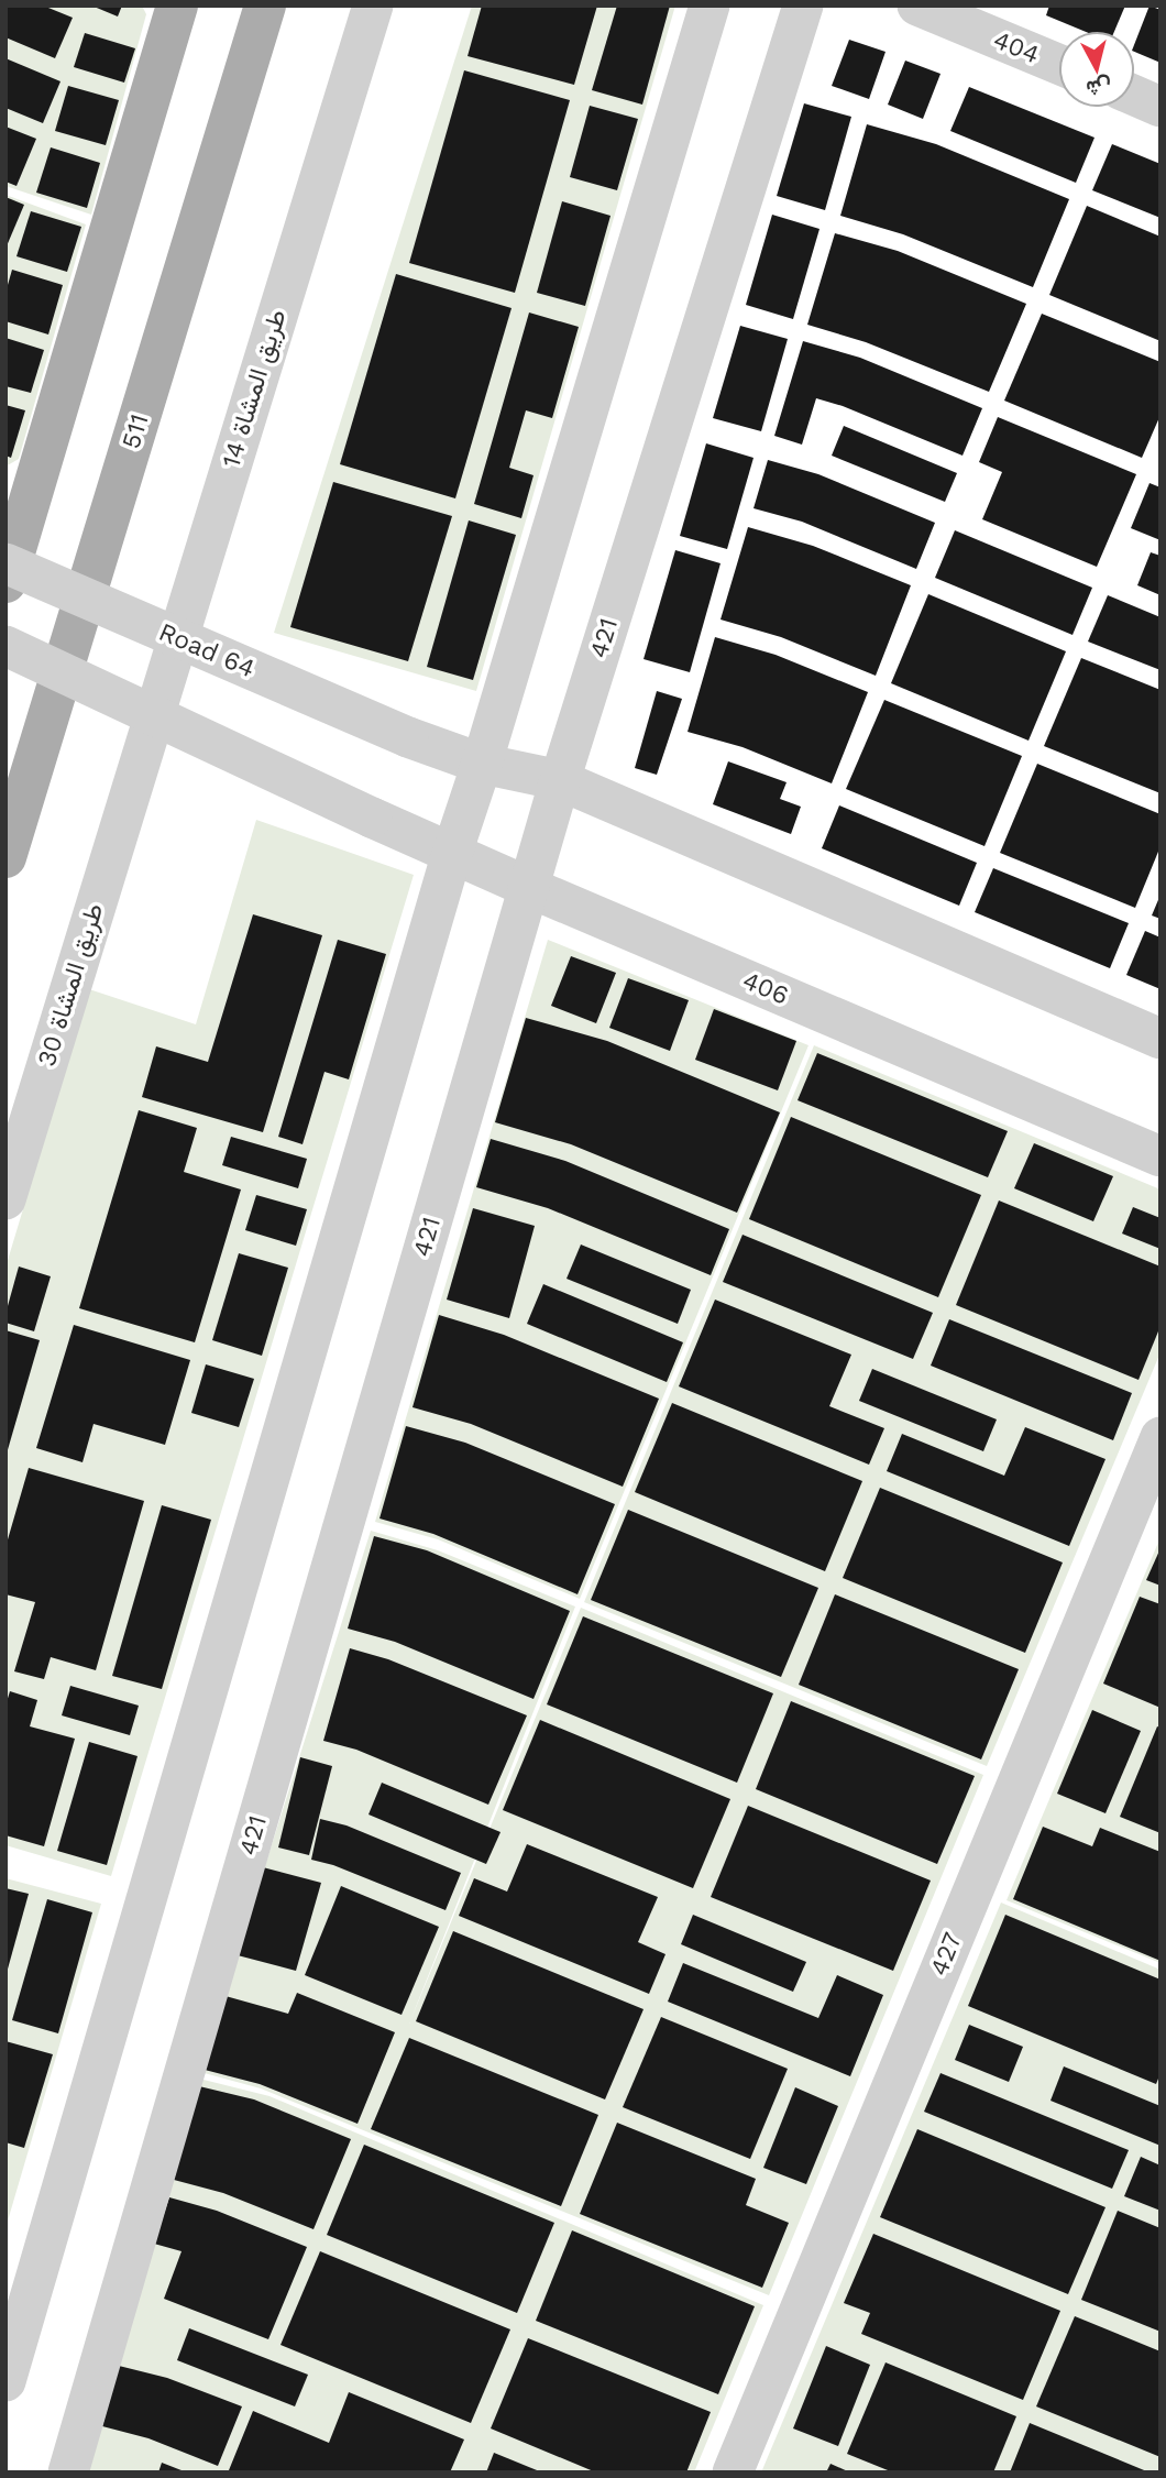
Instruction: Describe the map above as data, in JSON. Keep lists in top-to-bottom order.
{
  "streets": {
    "main road": ["511"],
    "street": [
      "404",
      "طريق المشاة 14",
      "421",
      "Road 64",
      "طريق المشاة 30",
      "406",
      "427"
    ]
  },
  "crossings": [
    ["طريق المشاة 14", "طريق المشاة 30"],
    ["421", "406"]
  ],
  "north": "bottom"
}
